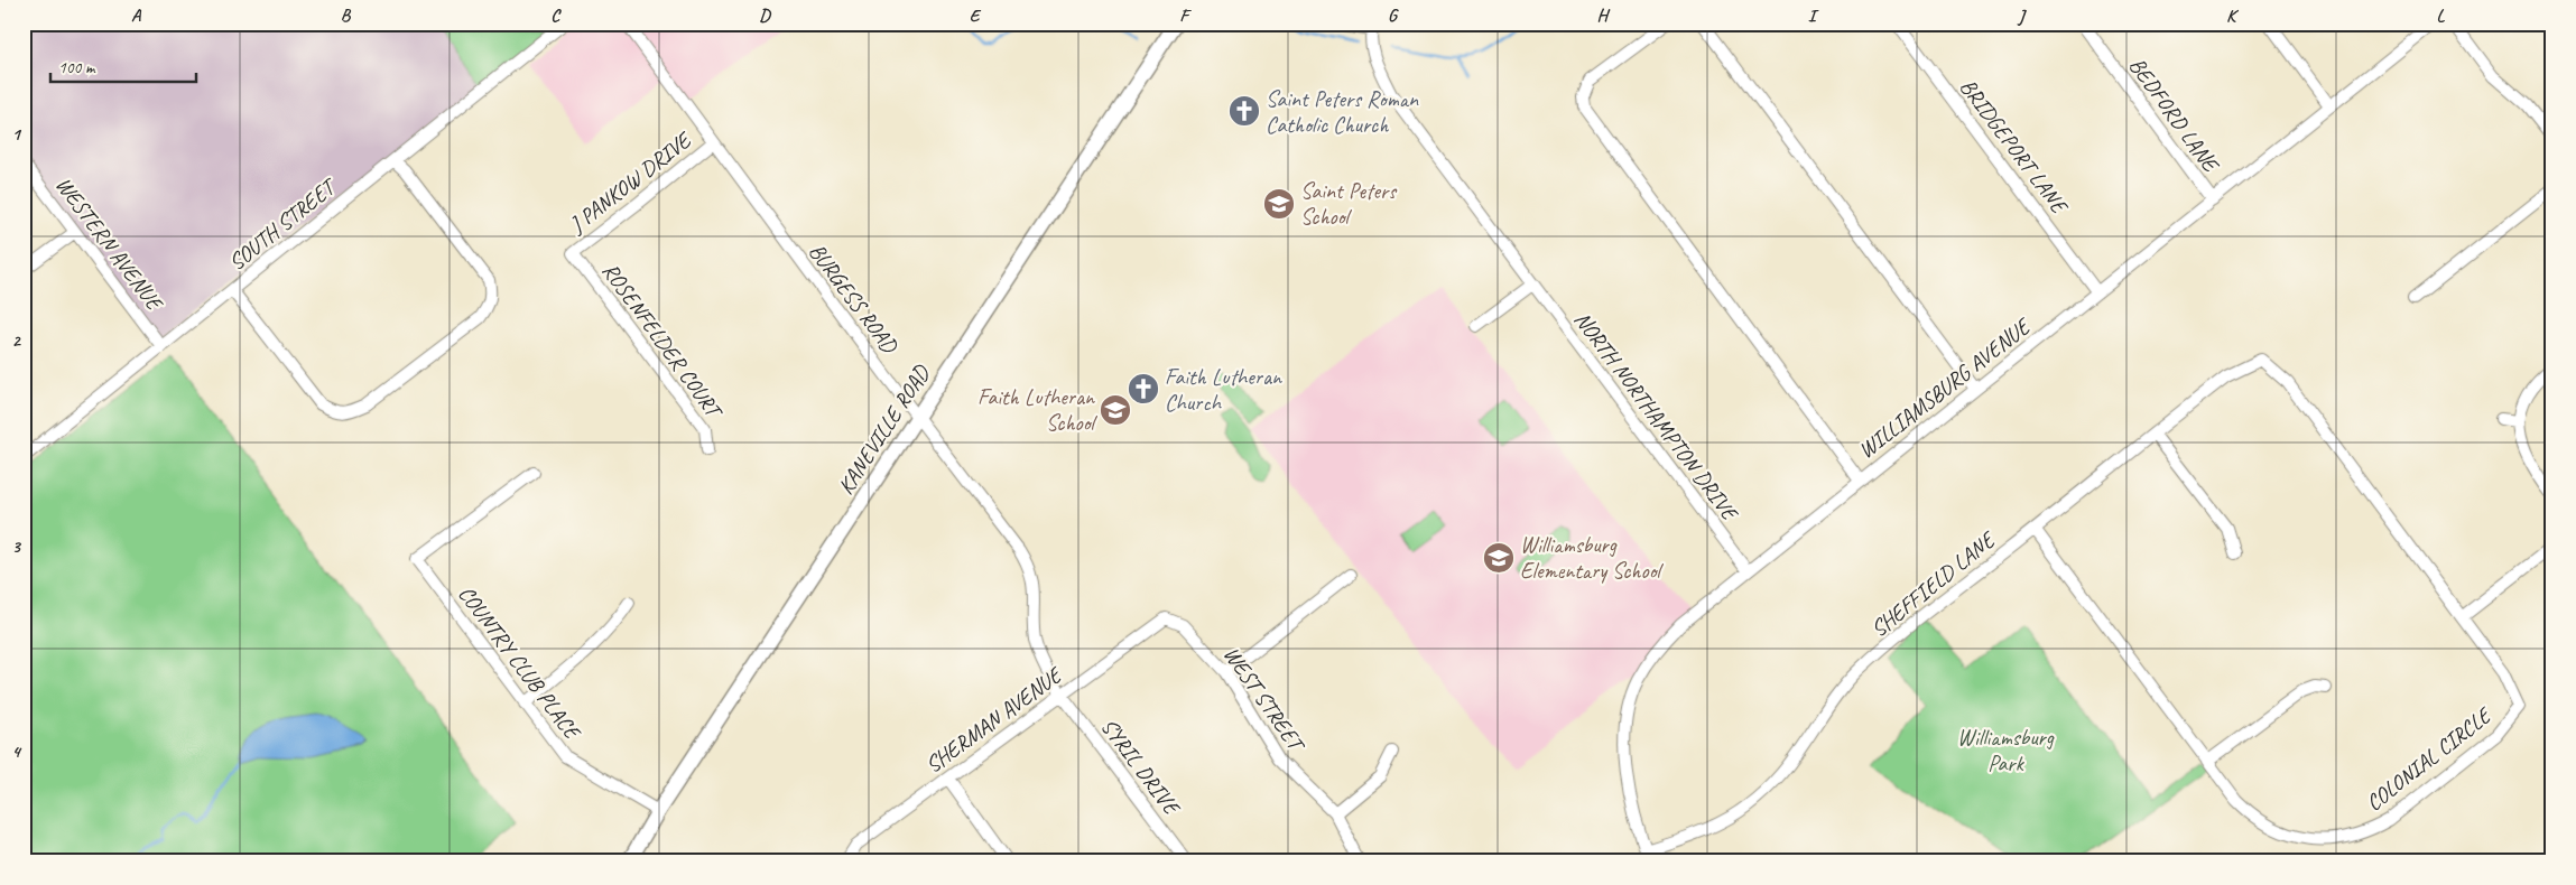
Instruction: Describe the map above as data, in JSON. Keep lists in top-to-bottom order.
{
  "streets": {
    "main road": ["KANEVILLE ROAD"],
    "street": [
      "BEDFORD LANE",
      "BRIDGEPORT LANE",
      "J PANKOW DRIVE",
      "SOUTH STREET",
      "WESTERN AVENUE",
      "BURGESS ROAD",
      "ROSENFELDER COURT",
      "WILLIAMSBURG AVENUE",
      "NORTH NORTHAMPTON DRIVE",
      "SHEFFIELD LANE",
      "COUNTRY CLUB PLACE",
      "WEST STREET",
      "SHERMAN AVENUE",
      "COLONIAL CIRCLE",
      "SYRIL DRIVE"
    ]
  },
  "crossings": [
    ["BEDFORD LANE", "WILLIAMSBURG AVENUE"],
    ["BRIDGEPORT LANE", "WILLIAMSBURG AVENUE"],
    ["J PANKOW DRIVE", "BURGESS ROAD"],
    ["J PANKOW DRIVE", "ROSENFELDER COURT"],
    ["SOUTH STREET", "WESTERN AVENUE"],
    ["BURGESS ROAD", "KANEVILLE ROAD"],
    ["BURGESS ROAD", "SHERMAN AVENUE"],
    ["BURGESS ROAD", "SYRIL DRIVE"],
    ["WILLIAMSBURG AVENUE", "NORTH NORTHAMPTON DRIVE"],
    ["WILLIAMSBURG AVENUE", "SHEFFIELD LANE"],
    ["KANEVILLE ROAD", "COUNTRY CLUB PLACE"],
    ["SHEFFIELD LANE", "COLONIAL CIRCLE"],
    ["WEST STREET", "SHERMAN AVENUE"],
    ["SHERMAN AVENUE", "SYRIL DRIVE"]
  ],
  "parks": ["Williamsburg Park"],
  "places": {
    "church": ["Saint Peters Roman Catholic Church", "Faith Lutheran Church"],
    "school or university": ["Saint Peters School", "Faith Lutheran School", "Williamsburg Elementary School"]
  },
  "scale_bar": "100 m",
  "grid": {
    "columns": [
      "A",
      "B",
      "C",
      "D",
      "E",
      "F",
      "G",
      "H",
      "I",
      "J",
      "K",
      "L"
    ],
    "rows": [
      "1",
      "2",
      "3",
      "4"
    ]
  }
}
